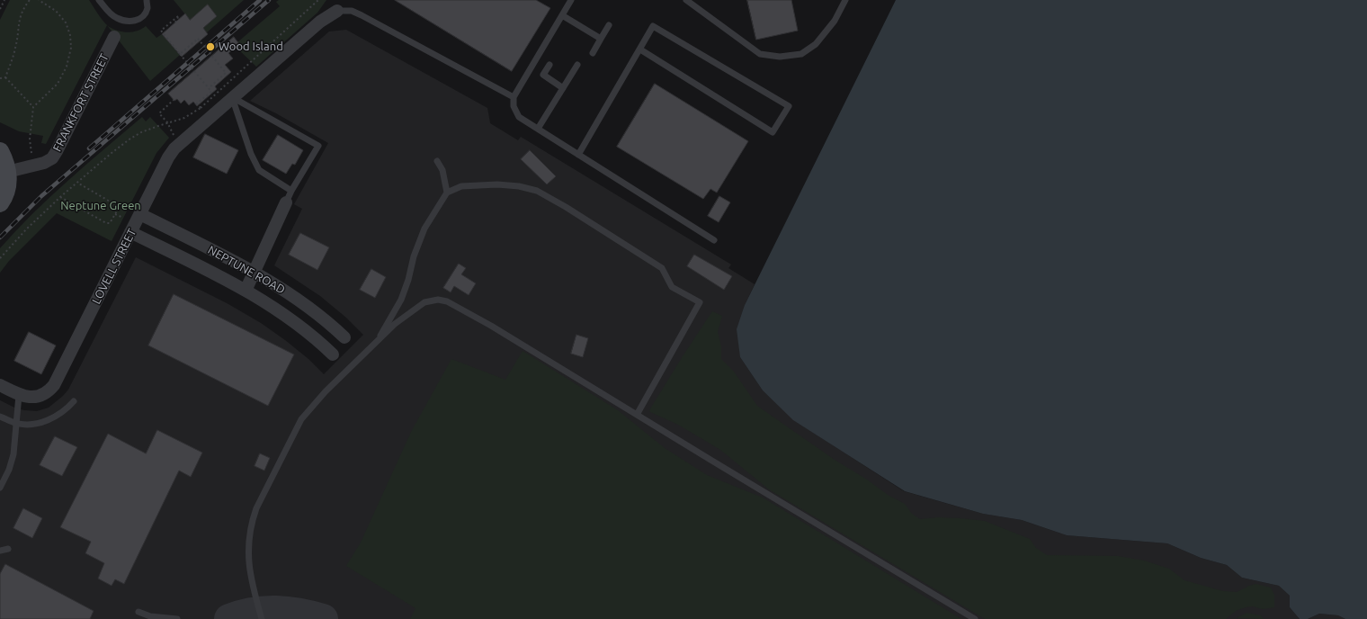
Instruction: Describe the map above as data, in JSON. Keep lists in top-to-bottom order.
{
  "streets": {
    "street": ["FRANKFORT STREET", "LOVELL STREET", "NEPTUNE ROAD"]
  },
  "crossings": [
    ["LOVELL STREET", "NEPTUNE ROAD"]
  ],
  "parks": ["Neptune Green"],
  "places": ["Wood Island"]
}
